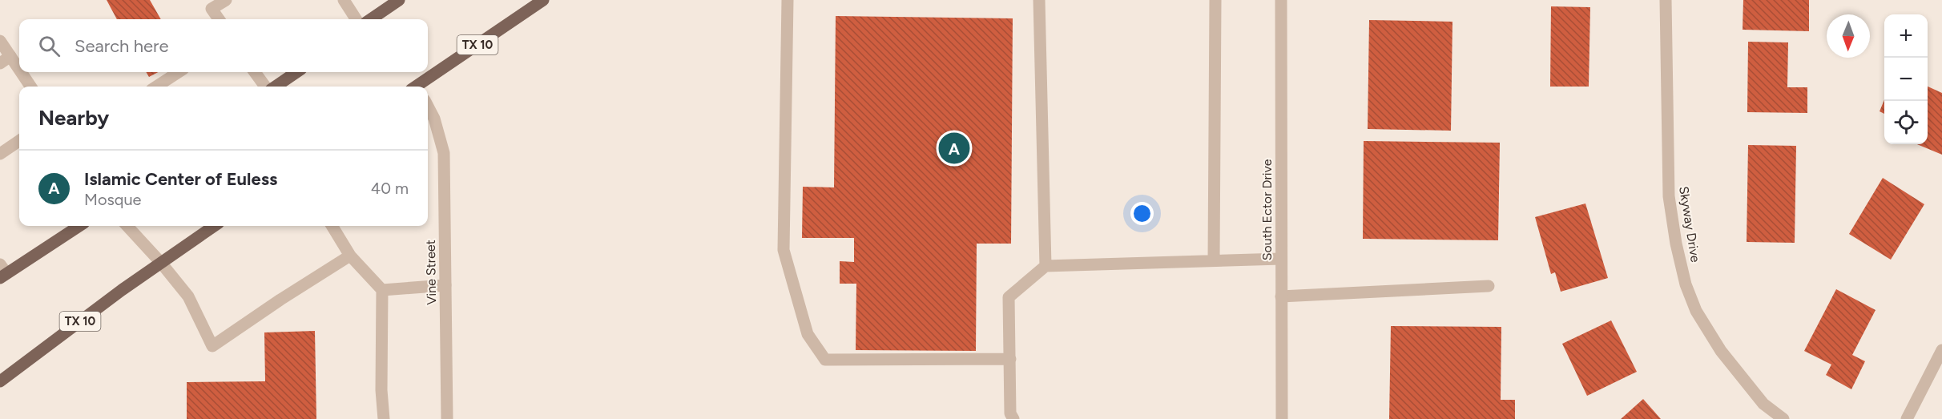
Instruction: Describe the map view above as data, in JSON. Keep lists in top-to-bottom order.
{
  "streets": {
    "main road": ["TX 10"],
    "street": ["South Ector Drive", "Skyway Drive", "Vine Street"]
  },
  "north": "bottom",
  "page": {
    "map_buttons": ["+", "−"],
    "search": "Search here",
    "heading": "Nearby",
    "pins": "A",
    "list": [
      {
        "mark": "A",
        "name": "Islamic Center of Euless",
        "note": "Mosque",
        "value": "40 m"
      }
    ]
  }
}
